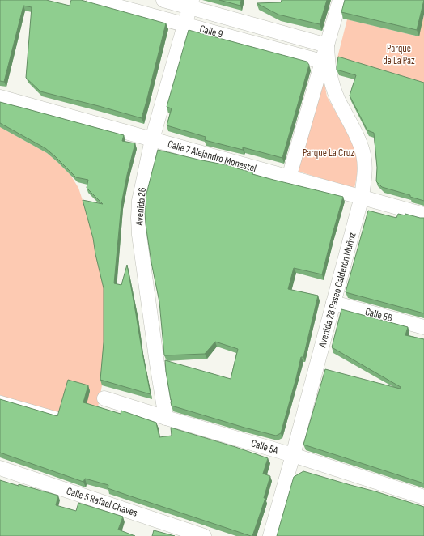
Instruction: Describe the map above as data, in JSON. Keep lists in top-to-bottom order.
{
  "streets": {
    "street": [
      "Calle 9",
      "Calle 7 Alejandro Monestel",
      "Avenida 26",
      "Avenida 28 Paseo Calderón Muñoz",
      "Calle 5B",
      "Calle 5A",
      "Calle 5 Rafael Chaves"
    ]
  },
  "crossings": [
    ["Calle 9", "Avenida 26"],
    ["Calle 9", "Avenida 28 Paseo Calderón Muñoz"],
    ["Calle 7 Alejandro Monestel", "Avenida 26"],
    ["Calle 7 Alejandro Monestel", "Avenida 28 Paseo Calderón Muñoz"],
    ["Avenida 26", "Calle 5A"],
    ["Avenida 28 Paseo Calderón Muñoz", "Calle 5B"],
    ["Avenida 28 Paseo Calderón Muñoz", "Calle 5A"]
  ],
  "parks": ["Parque de La Paz", "Parque La Cruz"]
}
